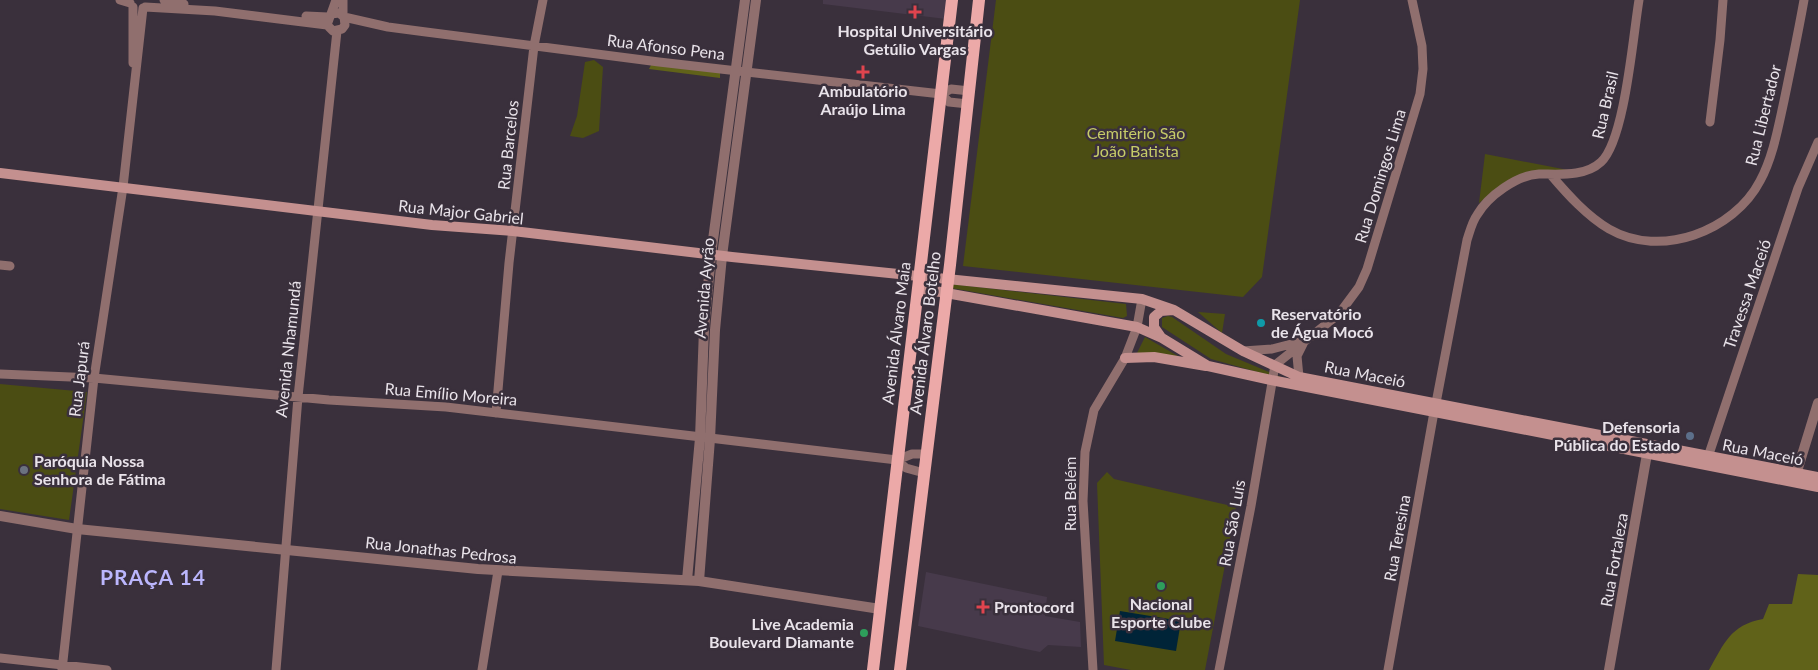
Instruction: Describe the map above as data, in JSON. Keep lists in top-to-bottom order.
{
  "streets": {
    "main road": [
      "Rua Major Gabriel",
      "Avenida Álvaro Maia",
      "Avenida Álvaro Botelho",
      "Rua Maceió"
    ],
    "street": [
      "Rua Afonso Pena",
      "Rua Brasil",
      "Rua Libertador",
      "Rua Barcelos",
      "Rua Domingos Lima",
      "Avenida Ayrão",
      "Travessa Maceió",
      "Avenida Nhamundá",
      "Rua Japurá",
      "Rua Emílio Moreira",
      "Rua Belém",
      "Rua São Luis",
      "Rua Teresina",
      "Rua Jonathas Pedrosa",
      "Rua Fortaleza"
    ]
  },
  "crossings": [
    ["Rua Afonso Pena", "Rua Barcelos"],
    ["Rua Afonso Pena", "Avenida Ayrão"],
    ["Rua Afonso Pena", "Avenida Álvaro Maia"],
    ["Rua Afonso Pena", "Avenida Álvaro Botelho"],
    ["Rua Afonso Pena", "Avenida Nhamundá"],
    ["Rua Brasil", "Rua Libertador"],
    ["Rua Barcelos", "Rua Major Gabriel"],
    ["Rua Barcelos", "Rua Emílio Moreira"],
    ["Rua Domingos Lima", "Rua Maceió"],
    ["Rua Major Gabriel", "Avenida Ayrão"],
    ["Rua Major Gabriel", "Avenida Álvaro Maia"],
    ["Rua Major Gabriel", "Avenida Nhamundá"],
    ["Rua Major Gabriel", "Rua Maceió"],
    ["Rua Major Gabriel", "Rua Japurá"],
    ["Avenida Ayrão", "Rua Emílio Moreira"],
    ["Avenida Ayrão", "Rua Jonathas Pedrosa"],
    ["Travessa Maceió", "Rua Maceió"],
    ["Avenida Álvaro Maia", "Rua Maceió"],
    ["Avenida Álvaro Maia", "Rua Emílio Moreira"],
    ["Avenida Álvaro Maia", "Rua Jonathas Pedrosa"],
    ["Avenida Álvaro Botelho", "Rua Maceió"],
    ["Avenida Álvaro Botelho", "Rua Emílio Moreira"],
    ["Avenida Nhamundá", "Rua Emílio Moreira"],
    ["Avenida Nhamundá", "Rua Jonathas Pedrosa"],
    ["Rua Maceió", "Rua Belém"],
    ["Rua Maceió", "Rua São Luis"],
    ["Rua Maceió", "Rua Teresina"],
    ["Rua Maceió", "Rua Fortaleza"],
    ["Rua Japurá", "Rua Emílio Moreira"],
    ["Rua Japurá", "Rua Jonathas Pedrosa"]
  ],
  "districts": ["PRAÇA 14"],
  "parks": ["Cemitério São João Batista"],
  "places": {
    "health": ["Hospital Universitário Getúlio Vargas", "Ambulatório Araújo Lima", "Prontocord"],
    "other": [
      "Reservatório de Água Mocó",
      "Defensoria Pública do Estado",
      "Paróquia Nossa Senhora de Fátima",
      "Nacional Esporte Clube",
      "Live Academia Boulevard Diamante"
    ]
  }
}
